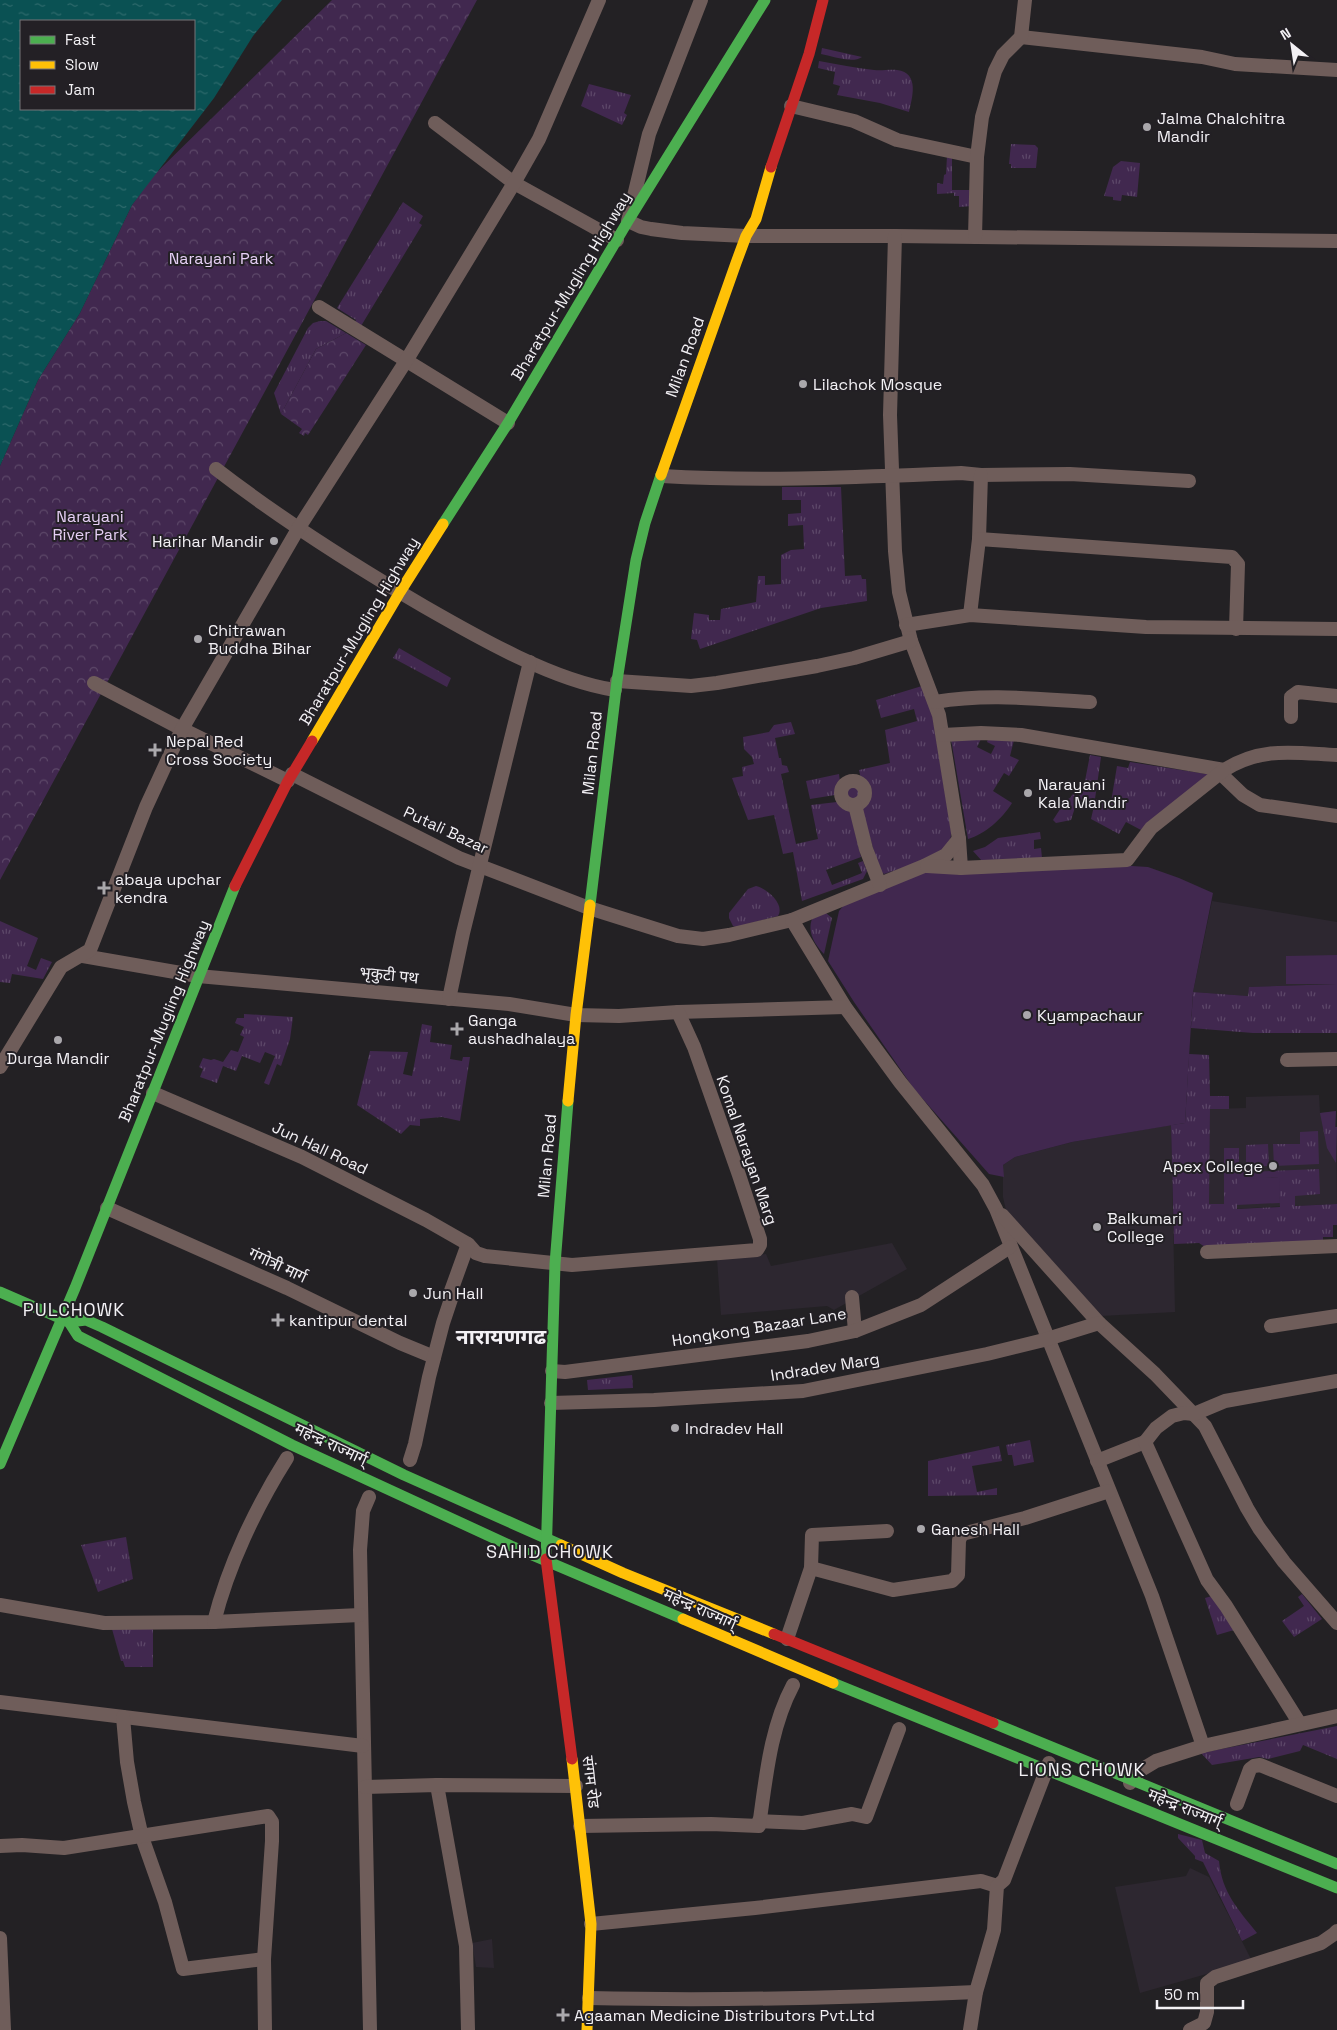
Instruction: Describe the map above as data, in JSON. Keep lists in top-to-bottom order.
{
  "streets": {
    "main road": [
      "Bharatpur-Mugling Highway",
      "Milan Road",
      "महेन्द्र राज्मार्ग्",
      "संगम रोड"
    ],
    "street": [
      "Putali Bazar",
      "भृकुटी पथ",
      "Jun Hall Road",
      "Komal Narayan Marg",
      "गंगोत्री मार्ग",
      "Hongkong Bazaar Lane",
      "Indradev Marg"
    ]
  },
  "crossings": [
    ["Bharatpur-Mugling Highway", "Putali Bazar"],
    ["Bharatpur-Mugling Highway", "भृकुटी पथ"],
    ["Bharatpur-Mugling Highway", "Jun Hall Road"],
    ["Bharatpur-Mugling Highway", "गंगोत्री मार्ग"],
    ["Bharatpur-Mugling Highway", "महेन्द्र राज्मार्ग्"],
    ["Milan Road", "Putali Bazar"],
    ["Milan Road", "भृकुटी पथ"],
    ["Milan Road", "Jun Hall Road"],
    ["Milan Road", "Komal Narayan Marg"],
    ["Milan Road", "Hongkong Bazaar Lane"],
    ["Milan Road", "Indradev Marg"],
    ["Milan Road", "महेन्द्र राज्मार्ग्"],
    ["Milan Road", "संगम रोड"],
    ["भृकुटी पथ", "Komal Narayan Marg"],
    ["Jun Hall Road", "Komal Narayan Marg"],
    ["महेन्द्र राज्मार्ग्", "संगम रोड"]
  ],
  "districts": [
    "PULCHOWK",
    "नारायणगढ",
    "SAHID CHOWK",
    "LIONS CHOWK"
  ],
  "parks": ["Narayani Park", "Narayani River Park"],
  "places": {
    "other": [
      "Jalma Chalchitra Mandir",
      "Lilachok Mosque",
      "Harihar Mandir",
      "Chitrawan Buddha Bihar",
      "Narayani Kala Mandir",
      "Kyampachaur",
      "Durga Mandir",
      "Apex College",
      "Balkumari College",
      "Jun Hall",
      "Indradev Hall",
      "Ganesh Hall"
    ],
    "health": [
      "Nepal Red Cross Society",
      "abaya upchar kendra",
      "Ganga aushadhalaya",
      "kantipur dental",
      "Agaaman Medicine Distributors Pvt.Ltd"
    ]
  },
  "legend": ["Fast", "Slow", "Jam"],
  "scale_bar": "50 m",
  "north": "top left"
}
